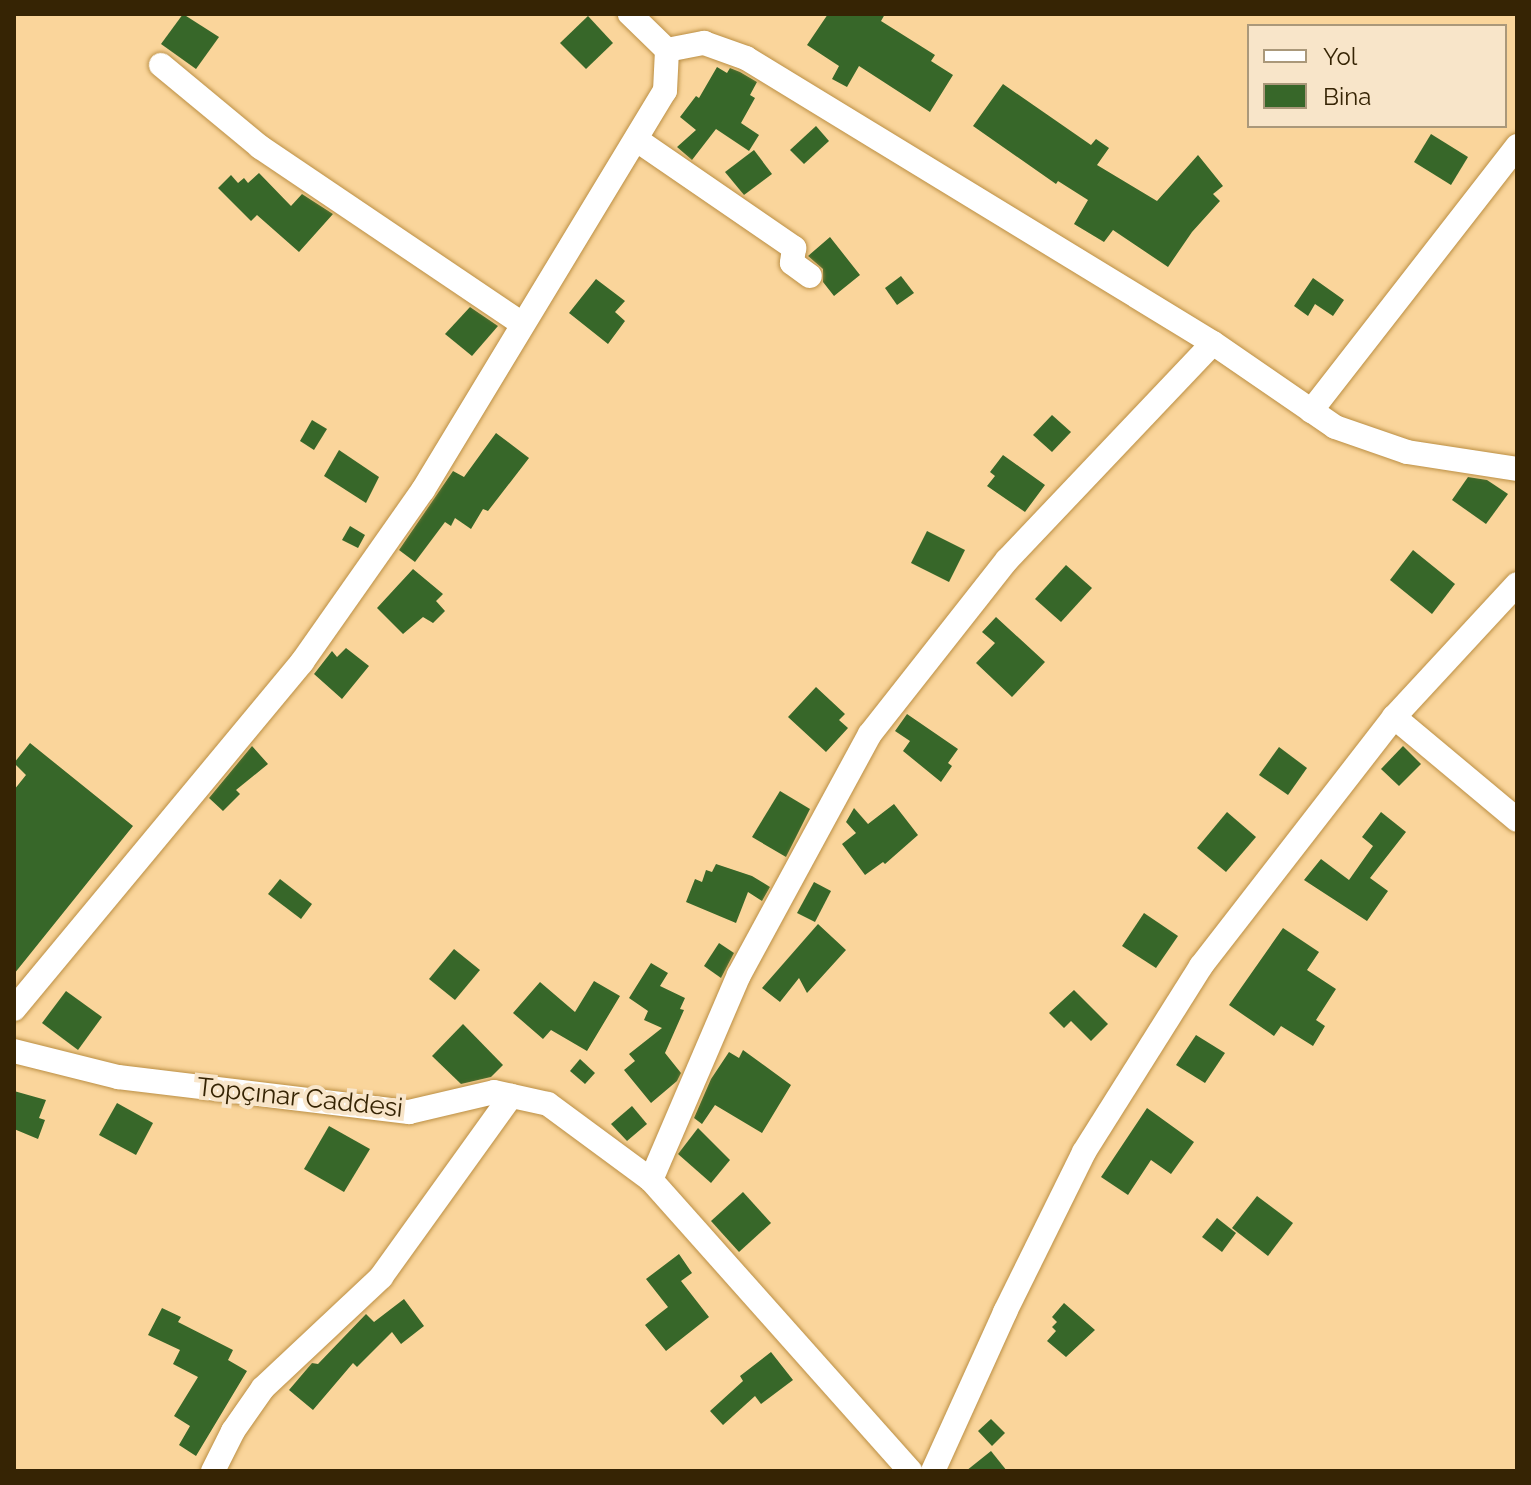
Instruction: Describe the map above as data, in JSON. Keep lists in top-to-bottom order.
{
  "streets": {
    "street": ["Topçınar Caddesi"]
  },
  "legend": ["Yol", "Bina"]
}
